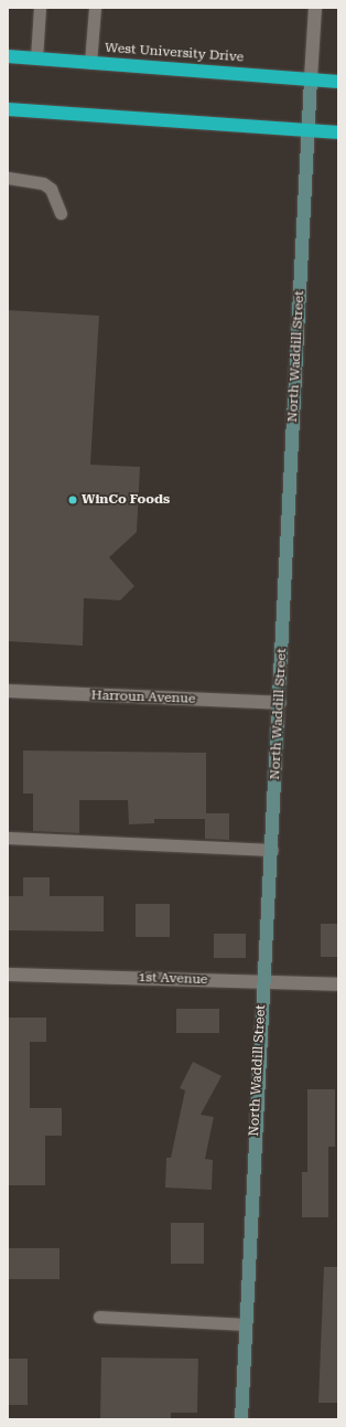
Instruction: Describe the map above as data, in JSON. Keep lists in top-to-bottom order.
{
  "streets": {
    "highway": ["West University Drive"],
    "street": ["North Waddill Street", "Harroun Avenue", "1st Avenue"]
  },
  "crossings": [
    ["West University Drive", "North Waddill Street"],
    ["North Waddill Street", "Harroun Avenue"],
    ["North Waddill Street", "1st Avenue"]
  ],
  "places": ["WinCo Foods"]
}
